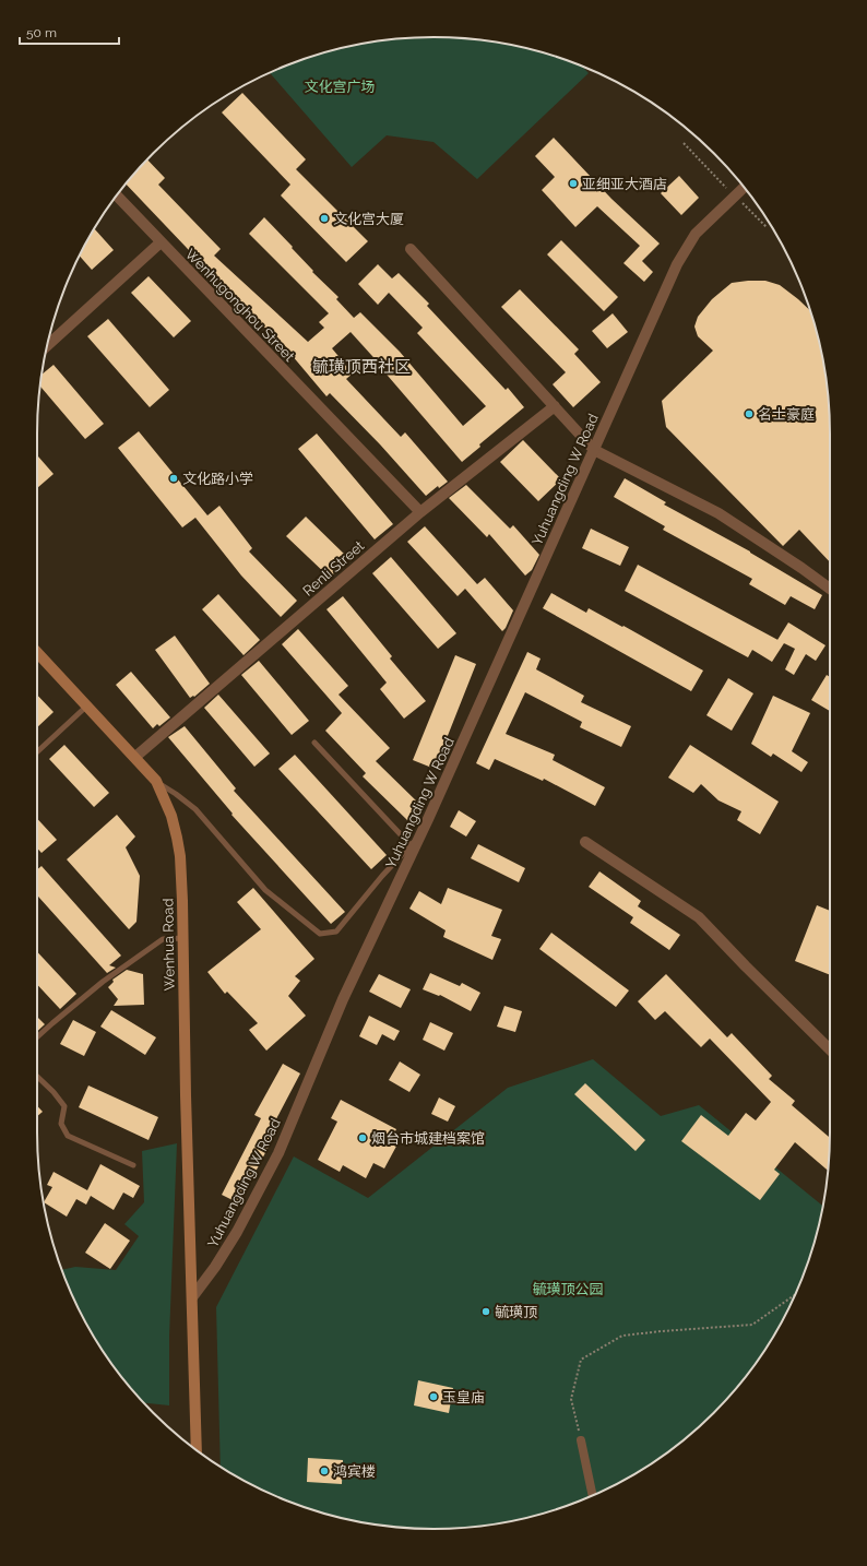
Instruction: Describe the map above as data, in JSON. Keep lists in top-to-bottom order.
{
  "streets": {
    "main road": ["Wenhua Road"],
    "street": ["Wenhugonghou Street", "Yuhuangding W Road", "Renli Street"]
  },
  "crossings": [
    ["Wenhugonghou Street", "Renli Street"],
    ["Yuhuangding W Road", "Wenhua Road"],
    ["Renli Street", "Wenhua Road"]
  ],
  "districts": ["毓璜顶西社区"],
  "parks": ["文化宫广场", "毓璜顶公园"],
  "places": [
    "亚细亚大酒店",
    "文化宫大厦",
    "名士豪庭",
    "文化路小学",
    "烟台市城建档案馆",
    "毓璜顶",
    "玉皇庙",
    "鸿宾楼"
  ],
  "scale_bar": "50 m"
}
